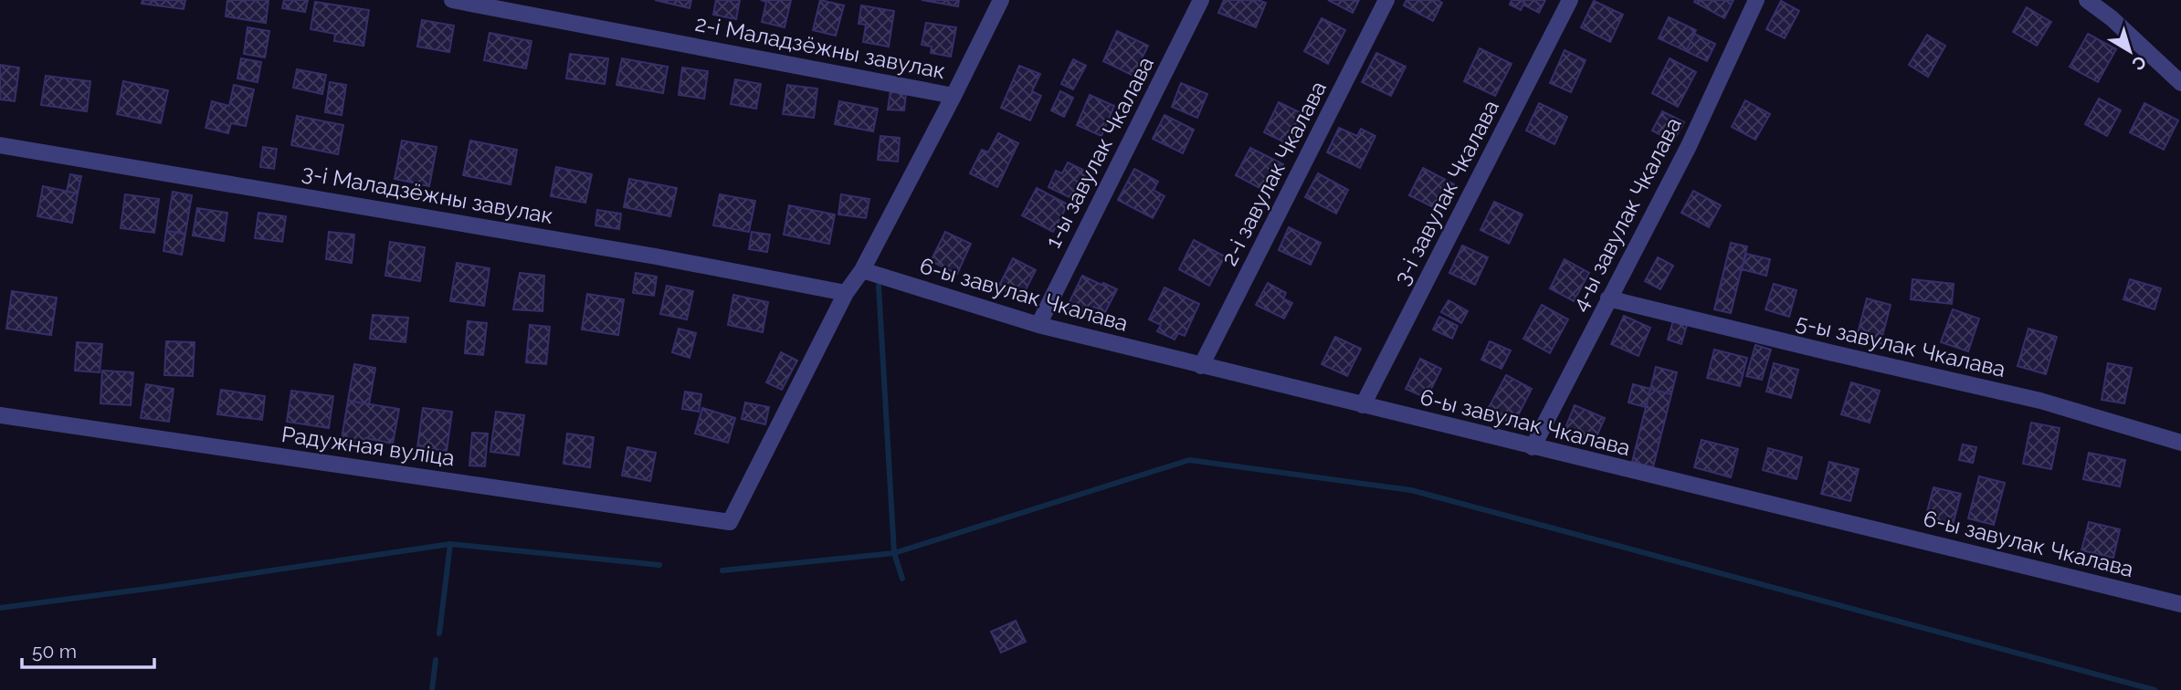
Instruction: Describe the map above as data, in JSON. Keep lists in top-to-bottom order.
{
  "streets": {
    "street": [
      "2-і Маладзёжны завулак",
      "1-ы завулак Чкалава",
      "2-і завулак Чкалава",
      "3-і завулак Чкалава",
      "3-і Маладзёжны завулак",
      "4-ы завулак Чкалава",
      "6-ы завулак Чкалава",
      "5-ы завулак Чкалава",
      "Радужная вуліца"
    ]
  },
  "crossings": [
    ["1-ы завулак Чкалава", "6-ы завулак Чкалава"],
    ["2-і завулак Чкалава", "6-ы завулак Чкалава"],
    ["3-і завулак Чкалава", "6-ы завулак Чкалава"],
    ["3-і Маладзёжны завулак", "Радужная вуліца"],
    ["4-ы завулак Чкалава", "6-ы завулак Чкалава"],
    ["4-ы завулак Чкалава", "5-ы завулак Чкалава"]
  ],
  "scale_bar": "50 m",
  "north": "bottom right"
}
